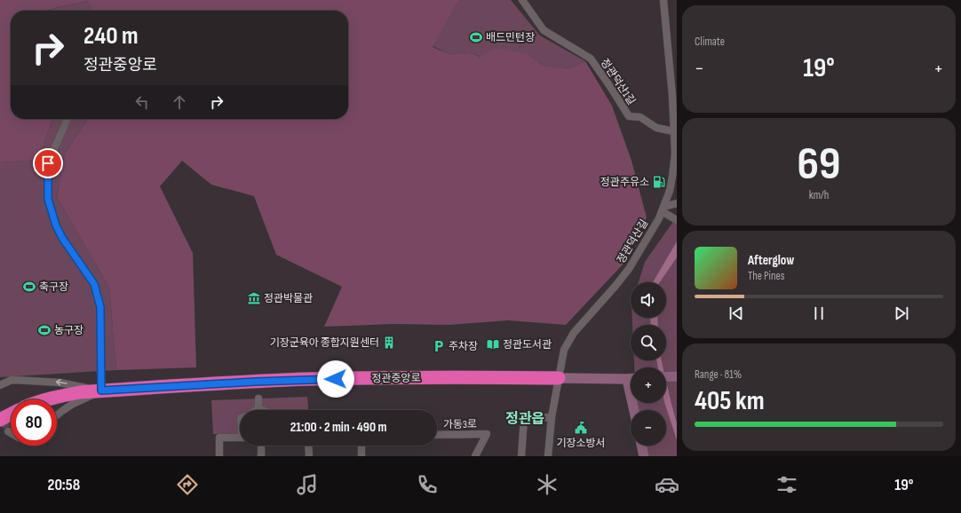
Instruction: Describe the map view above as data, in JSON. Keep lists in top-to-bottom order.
{
  "streets": {
    "highway": ["정관중앙로"],
    "street": ["정관덕산1길", "정관덕산길", "가동3로"]
  },
  "crossings": [
    ["정관덕산1길", "정관덕산길"],
    ["정관덕산길", "정관중앙로"]
  ],
  "districts": ["정관읍"],
  "places": {
    "sports": ["배드민턴장", "축구장", "농구장"],
    "fuel station": ["정관주유소"],
    "museum": ["정관박물관"],
    "building": ["기장군육아 종합지원센터"],
    "library": ["정관도서관"],
    "parking": ["주차장"],
    "public building": ["기장소방서"]
  },
  "page": {
    "tile": [
      "Climate",
      ["69", "km/h"],
      ["Range · 81%", "405 km"]
    ],
    "turn": ["240 m", "정관중앙로"],
    "heat": ["−", "19°", "+"],
    "song": ["Afterglow", "The Pines"],
    "map_buttons": ["+", "−"],
    "limit": "80",
    "trip": "21:00 · 2 min · 490 m",
    "tabs": ["20:58", "19°"]
  }
}
